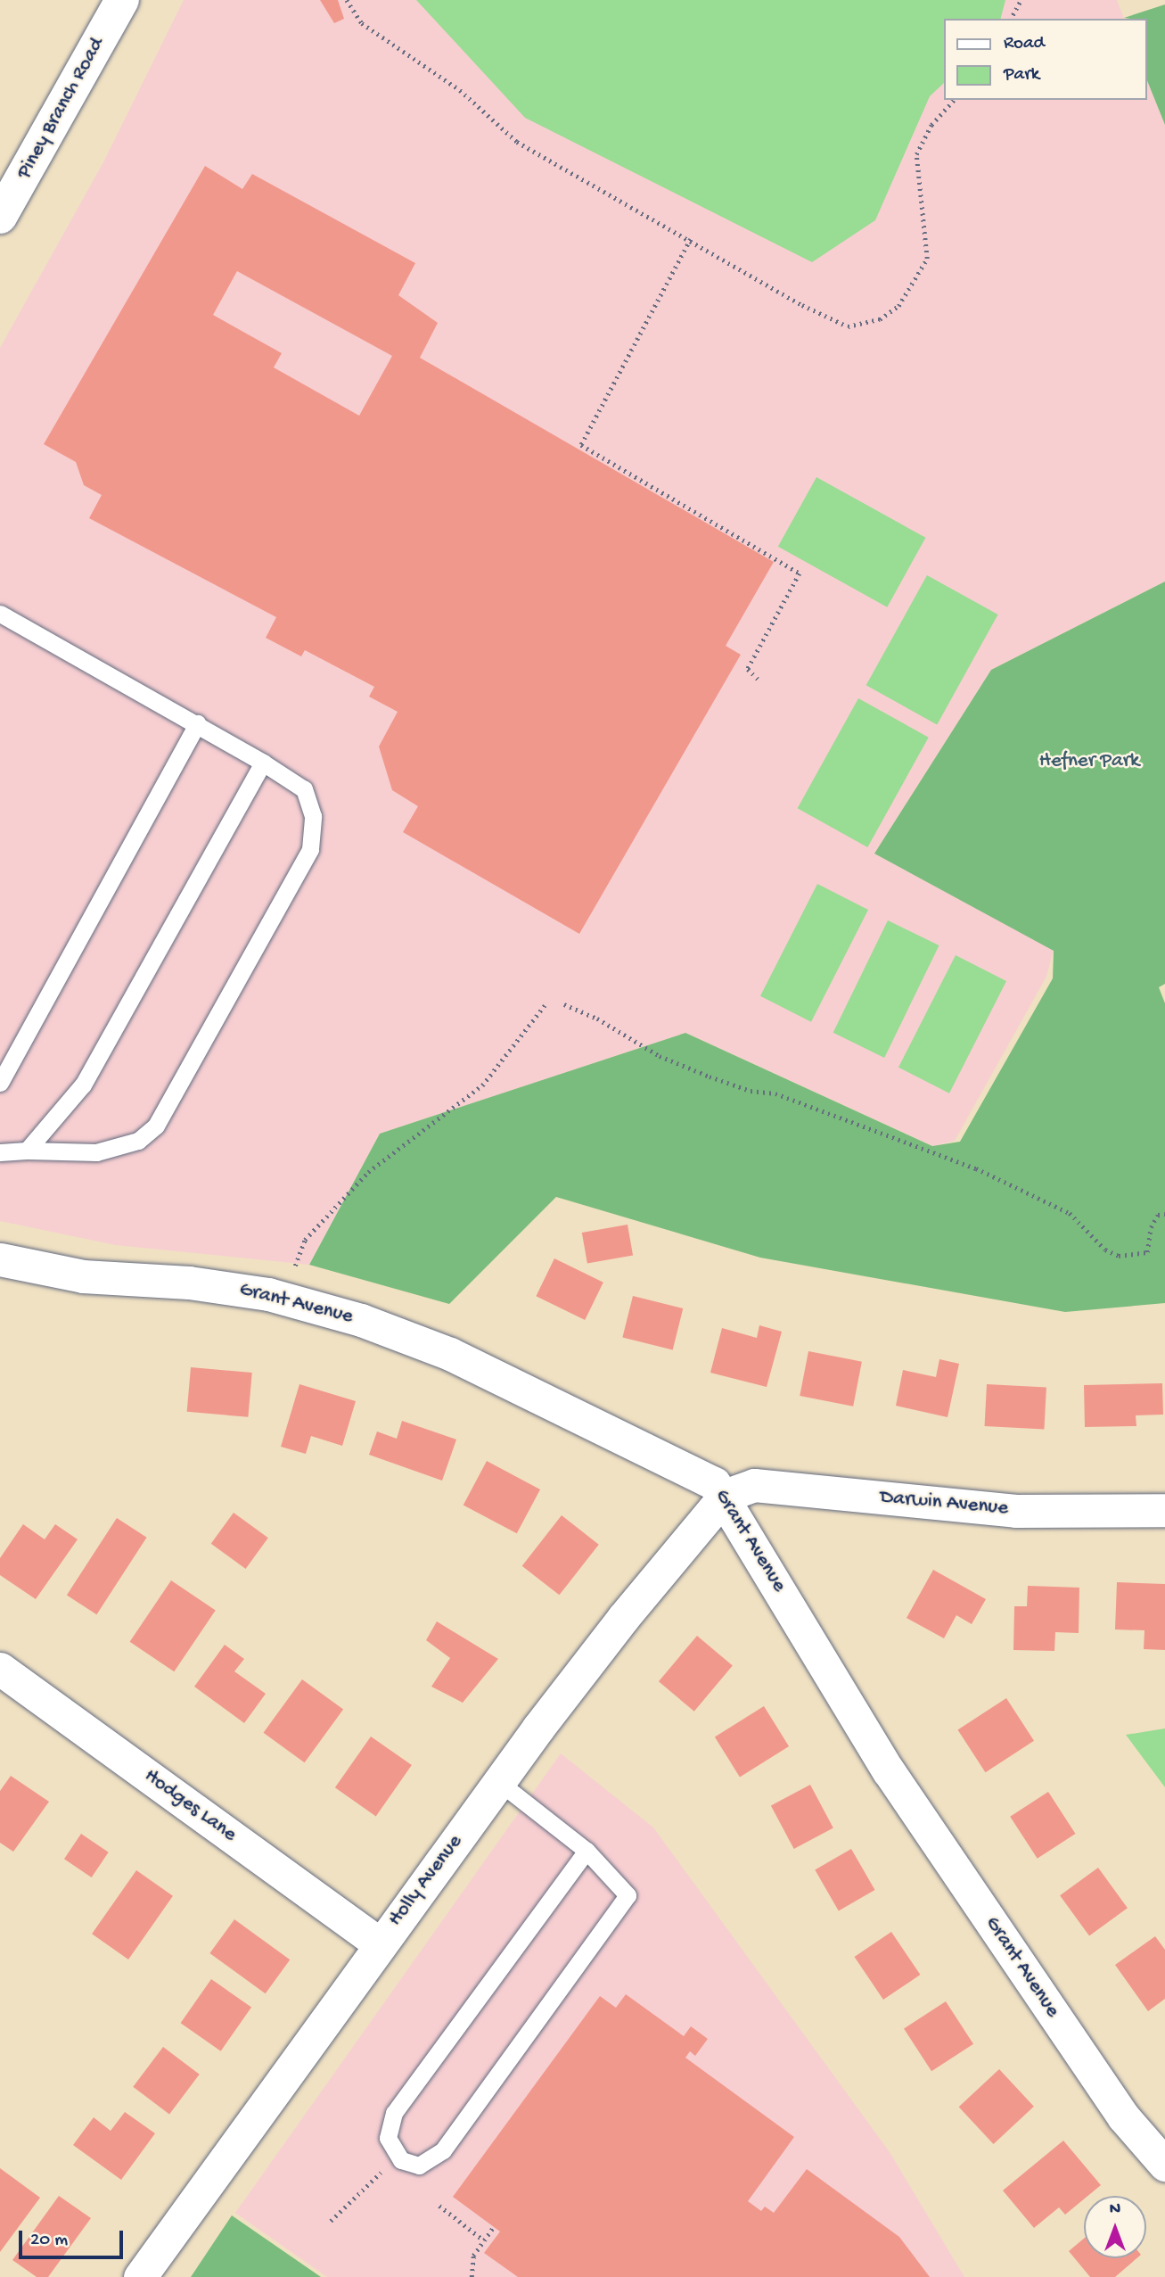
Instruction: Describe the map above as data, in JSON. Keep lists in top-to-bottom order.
{
  "streets": {
    "main road": ["Piney Branch Road"],
    "street": [
      "Grant Avenue",
      "Darwin Avenue",
      "Hodges Lane",
      "Holly Avenue"
    ]
  },
  "crossings": [
    ["Grant Avenue", "Darwin Avenue"],
    ["Grant Avenue", "Holly Avenue"],
    ["Darwin Avenue", "Holly Avenue"],
    ["Hodges Lane", "Holly Avenue"]
  ],
  "parks": ["Hefner Park"],
  "legend": ["Road", "Park"],
  "scale_bar": "20 m",
  "north": "top"
}
